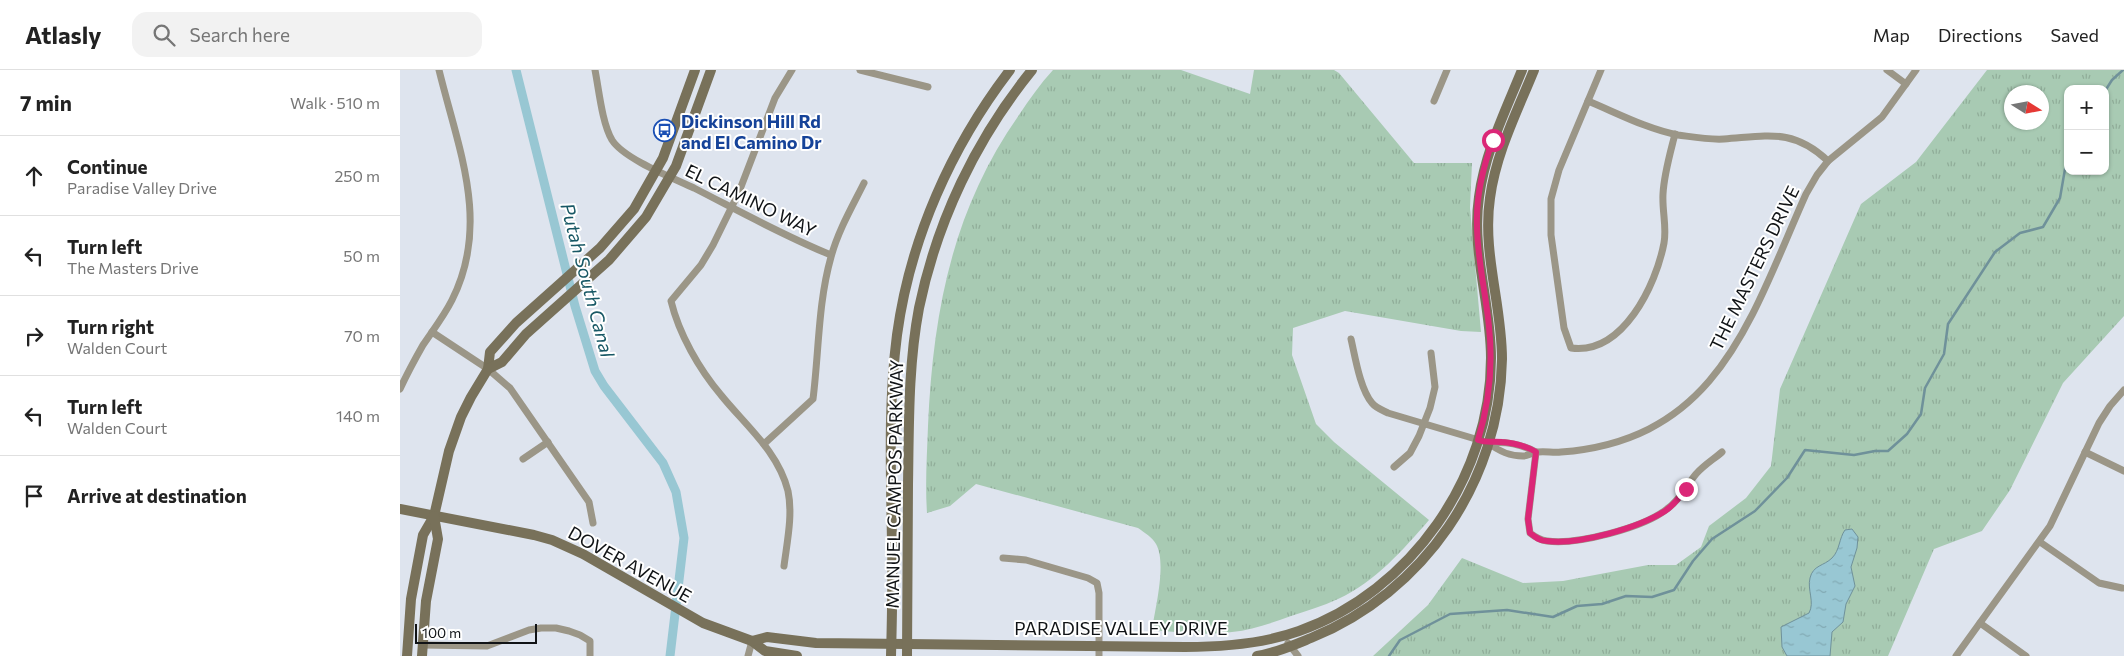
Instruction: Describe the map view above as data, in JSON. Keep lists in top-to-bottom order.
{
  "streets": {
    "street": [
      "EL CAMINO WAY",
      "THE MASTERS DRIVE",
      "MANUEL CAMPOS PARKWAY",
      "DOVER AVENUE",
      "PARADISE VALLEY DRIVE"
    ]
  },
  "crossings": [
    ["THE MASTERS DRIVE", "PARADISE VALLEY DRIVE"],
    ["MANUEL CAMPOS PARKWAY", "DOVER AVENUE"],
    ["MANUEL CAMPOS PARKWAY", "PARADISE VALLEY DRIVE"],
    ["DOVER AVENUE", "PARADISE VALLEY DRIVE"]
  ],
  "water": ["Putah South Canal"],
  "places": {
    "bus stop": ["Dickinson Hill Rd and El Camino Dr"]
  },
  "scale_bar": "100 m",
  "north": "right",
  "page": {
    "header": "Atlasly",
    "search": "Search here",
    "nav": ["Map", "Directions", "Saved"],
    "heading": ["7 min", "Walk · 510 m"],
    "map_buttons": ["+", "−"],
    "list": [
      ["Continue", "Paradise Valley Drive", "250 m"],
      ["Turn left", "The Masters Drive", "50 m"],
      ["Turn right", "Walden Court", "70 m"],
      ["Turn left", "Walden Court", "140 m"],
      "Arrive at destination"
    ],
    "scale": "100 m"
  }
}
